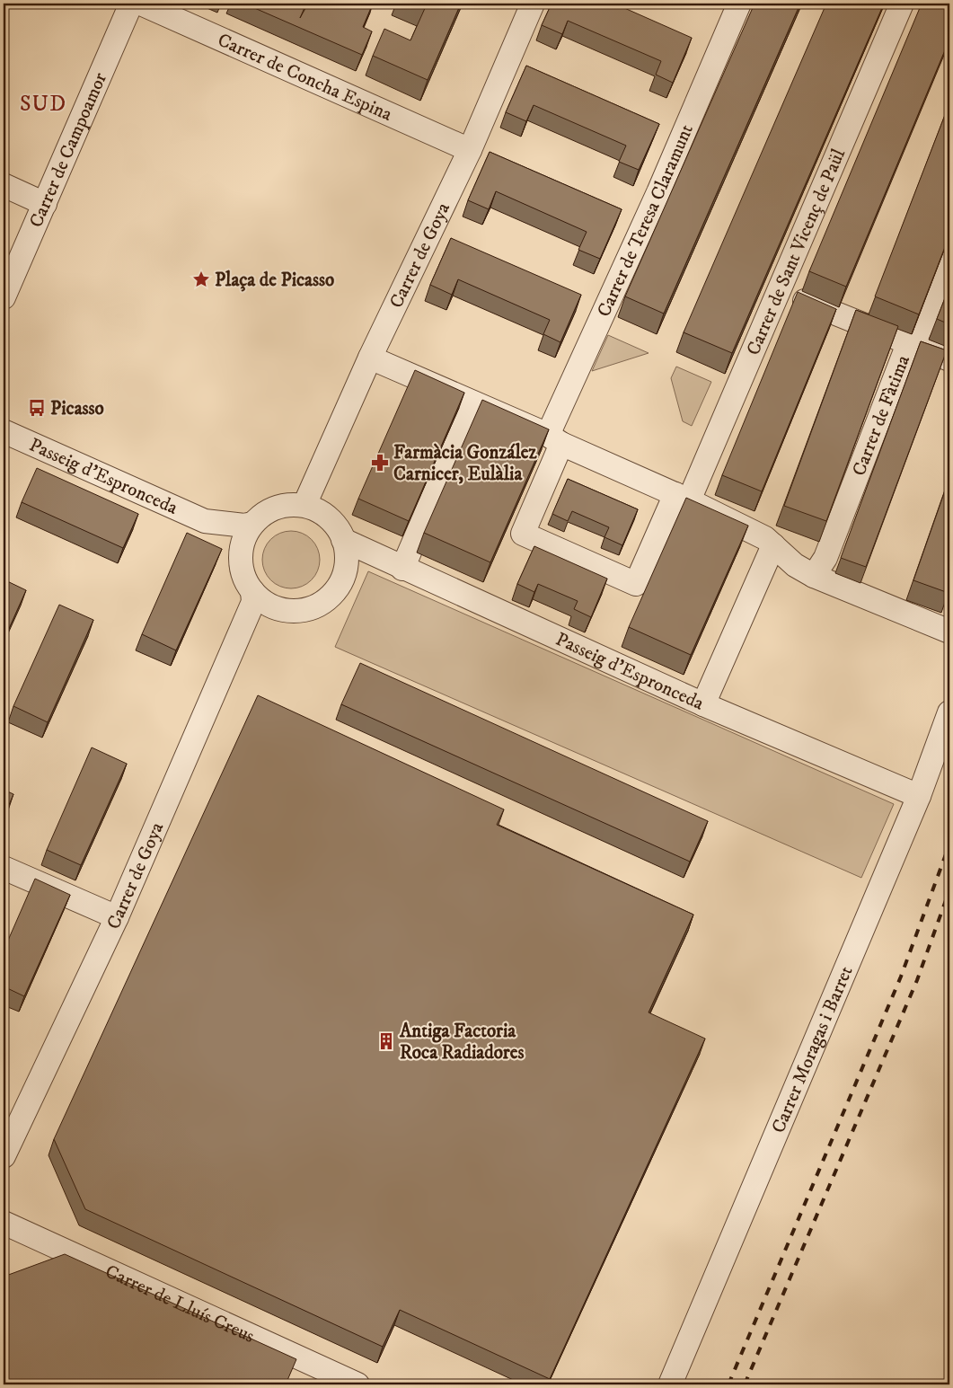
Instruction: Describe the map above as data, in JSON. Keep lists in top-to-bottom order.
{
  "streets": {
    "street": [
      "Carrer de Concha Espina",
      "Carrer de Campoamor",
      "Carrer de Teresa Claramunt",
      "Carrer de Sant Vicenç de Paül",
      "Carrer de Goya",
      "Carrer de Fàtima",
      "Passeig d'Espronceda",
      "Carrer Moragas i Barret",
      "Carrer de Lluís Creus"
    ]
  },
  "crossings": [
    ["Carrer de Concha Espina", "Carrer de Goya"],
    ["Carrer de Teresa Claramunt", "Carrer de Sant Vicenç de Paül"],
    ["Carrer de Goya", "Passeig d'Espronceda"],
    ["Passeig d'Espronceda", "Carrer Moragas i Barret"]
  ],
  "districts": ["SUD"],
  "places": {
    "place": ["Plaça de Picasso"],
    "bus stop": ["Picasso"],
    "pharmacy": ["Farmàcia González Carnicer, Eulàlia"],
    "building": ["Antiga Factoria Roca Radiadores"]
  }
}
